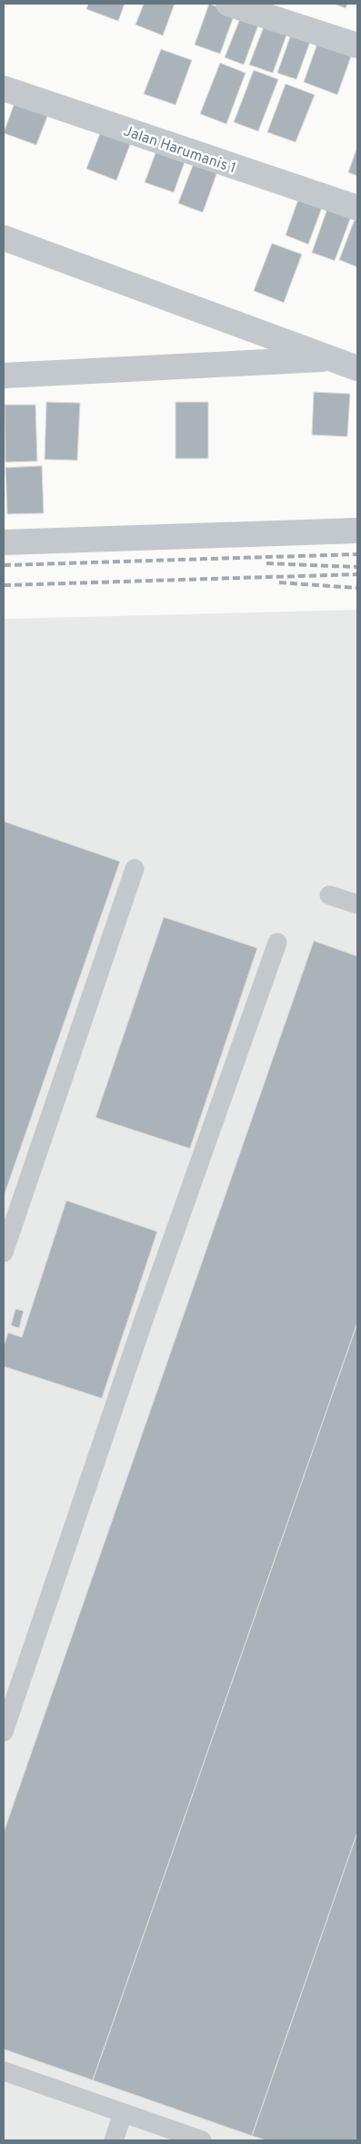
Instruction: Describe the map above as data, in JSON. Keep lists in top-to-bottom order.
{
  "streets": {
    "street": ["Jalan Harumanis 1"]
  }
}
